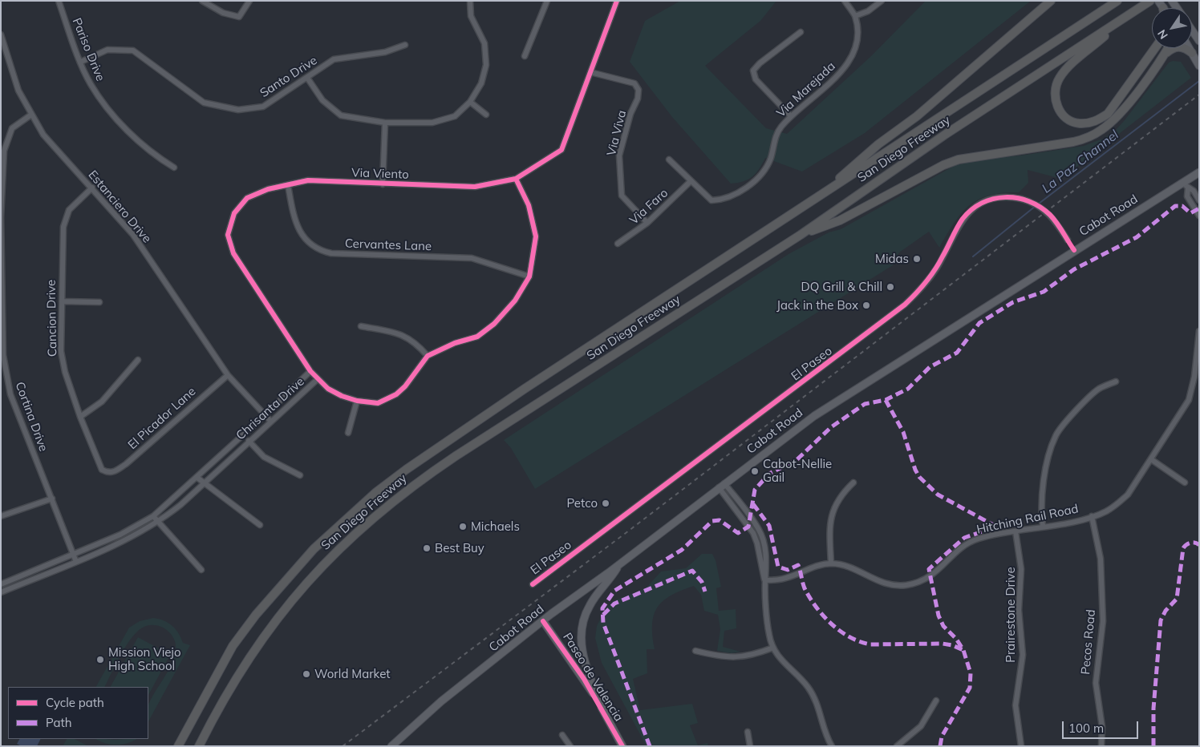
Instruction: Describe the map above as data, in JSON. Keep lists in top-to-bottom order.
{
  "streets": {
    "highway": ["San Diego Freeway"],
    "main road": ["Cabot Road", "Paseo de Valencia"],
    "street": [
      "Pariso Drive",
      "Santo Drive",
      "Via Marejada",
      "Via Viva",
      "Via Viento",
      "Estanciero Drive",
      "Via Faro",
      "Cervantes Lane",
      "Cancion Drive",
      "El Paseo",
      "Chrisanta Drive",
      "Cortina Drive",
      "El Picador Lane",
      "Hitching Rail Road",
      "Prairestone Drive",
      "Pecos Road"
    ]
  },
  "crossings": [
    ["Pariso Drive", "Santo Drive"],
    ["Via Marejada", "Via Faro"],
    ["Via Viva", "Via Viento"],
    ["Via Viva", "Via Faro"],
    ["Via Viento", "Cervantes Lane"],
    ["Via Viento", "Chrisanta Drive"],
    ["Estanciero Drive", "Cancion Drive"],
    ["Estanciero Drive", "Chrisanta Drive"],
    ["Estanciero Drive", "Cortina Drive"],
    ["Estanciero Drive", "El Picador Lane"],
    ["Cabot Road", "El Paseo"],
    ["Cabot Road", "Paseo de Valencia"],
    ["Cervantes Lane", "Chrisanta Drive"],
    ["Cancion Drive", "El Picador Lane"],
    ["Chrisanta Drive", "Cortina Drive"],
    ["Hitching Rail Road", "Prairestone Drive"],
    ["Hitching Rail Road", "Pecos Road"]
  ],
  "water": ["La Paz Channel"],
  "places": [
    "Midas",
    "DQ Grill & Chill",
    "Jack in the Box",
    "Cabot-Nellie Gail",
    "Petco",
    "Michaels",
    "Best Buy",
    "Mission Viejo High School",
    "World Market"
  ],
  "legend": ["Cycle path", "Path"],
  "scale_bar": "100 m",
  "north": "bottom left"
}
